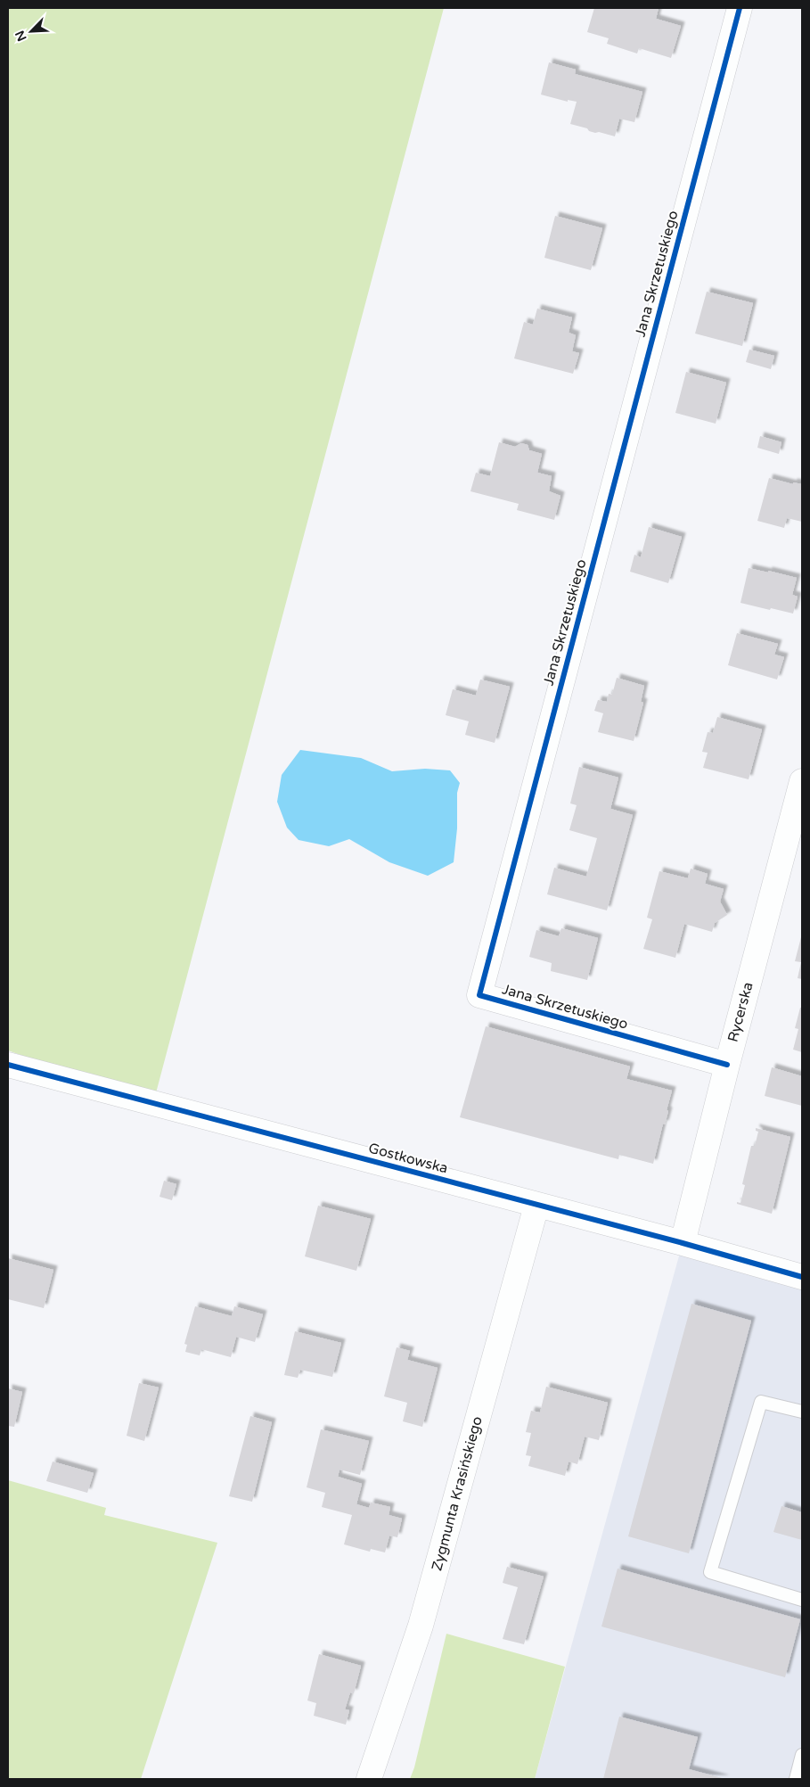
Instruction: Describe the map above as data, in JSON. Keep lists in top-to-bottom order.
{
  "streets": {
    "street": [
      "Jana Skrzetuskiego",
      "Rycerska",
      "Gostkowska",
      "Zygmunta Krasińskiego"
    ]
  },
  "crossings": [
    ["Jana Skrzetuskiego", "Rycerska"],
    ["Rycerska", "Gostkowska"],
    ["Gostkowska", "Zygmunta Krasińskiego"]
  ],
  "north": "bottom left"
}
